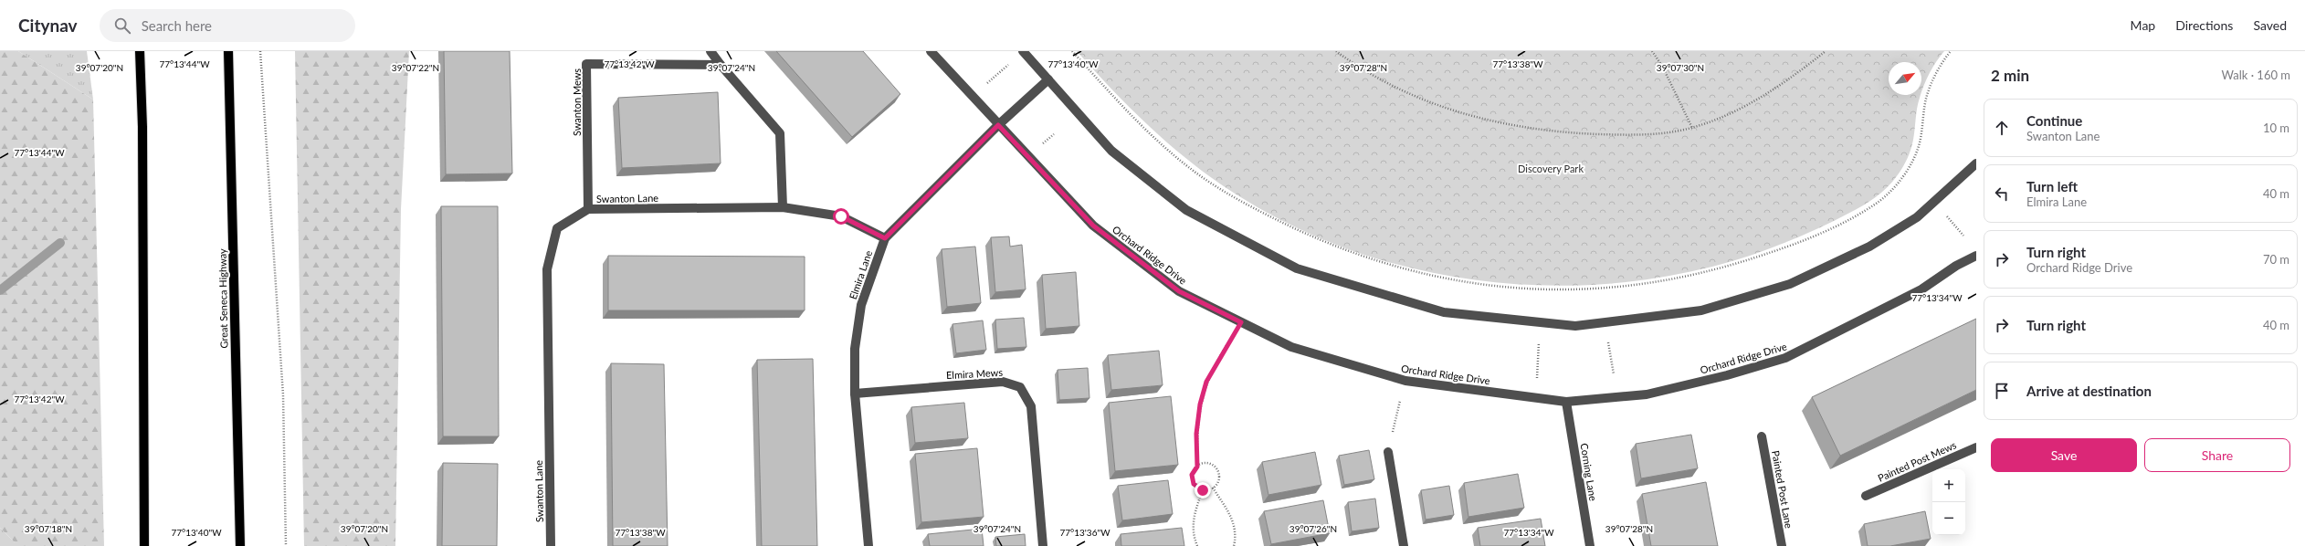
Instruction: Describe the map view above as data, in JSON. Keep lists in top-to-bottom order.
{
  "streets": {
    "main road": ["Great Seneca Highway"],
    "street": [
      "Swanton Mews",
      "Swanton Lane",
      "Orchard Ridge Drive",
      "Elmira Lane",
      "Elmira Mews",
      "Painted Post Mews",
      "Corning Lane",
      "Painted Post Lane"
    ]
  },
  "crossings": [
    ["Swanton Mews", "Swanton Lane"],
    ["Swanton Lane", "Elmira Lane"],
    ["Orchard Ridge Drive", "Elmira Lane"],
    ["Orchard Ridge Drive", "Corning Lane"],
    ["Elmira Lane", "Elmira Mews"]
  ],
  "parks": ["Discovery Park"],
  "north": "top right",
  "page": {
    "header": "Citynav",
    "search": "Search here",
    "nav": ["Map", "Directions", "Saved"],
    "heading": ["2 min", "Walk · 160 m"],
    "list": [
      ["Continue", "Swanton Lane", "10 m"],
      ["Turn left", "Elmira Lane", "40 m"],
      ["Turn right", "Orchard Ridge Drive", "70 m"],
      ["Turn right", "40 m"],
      "Arrive at destination"
    ],
    "buttons": ["Save", "Share"],
    "map_buttons": ["+", "−"]
  },
  "coordinates": [
    "77°13'44\"W",
    "77°13'42\"W",
    "77°13'40\"W",
    "77°13'38\"W",
    "39°07'20\"N",
    "39°07'22\"N",
    "39°07'24\"N",
    "39°07'28\"N",
    "39°07'30\"N",
    "77°13'34\"W",
    "39°07'18\"N",
    "39°07'26\"N",
    "77°13'36\"W"
  ]
}
